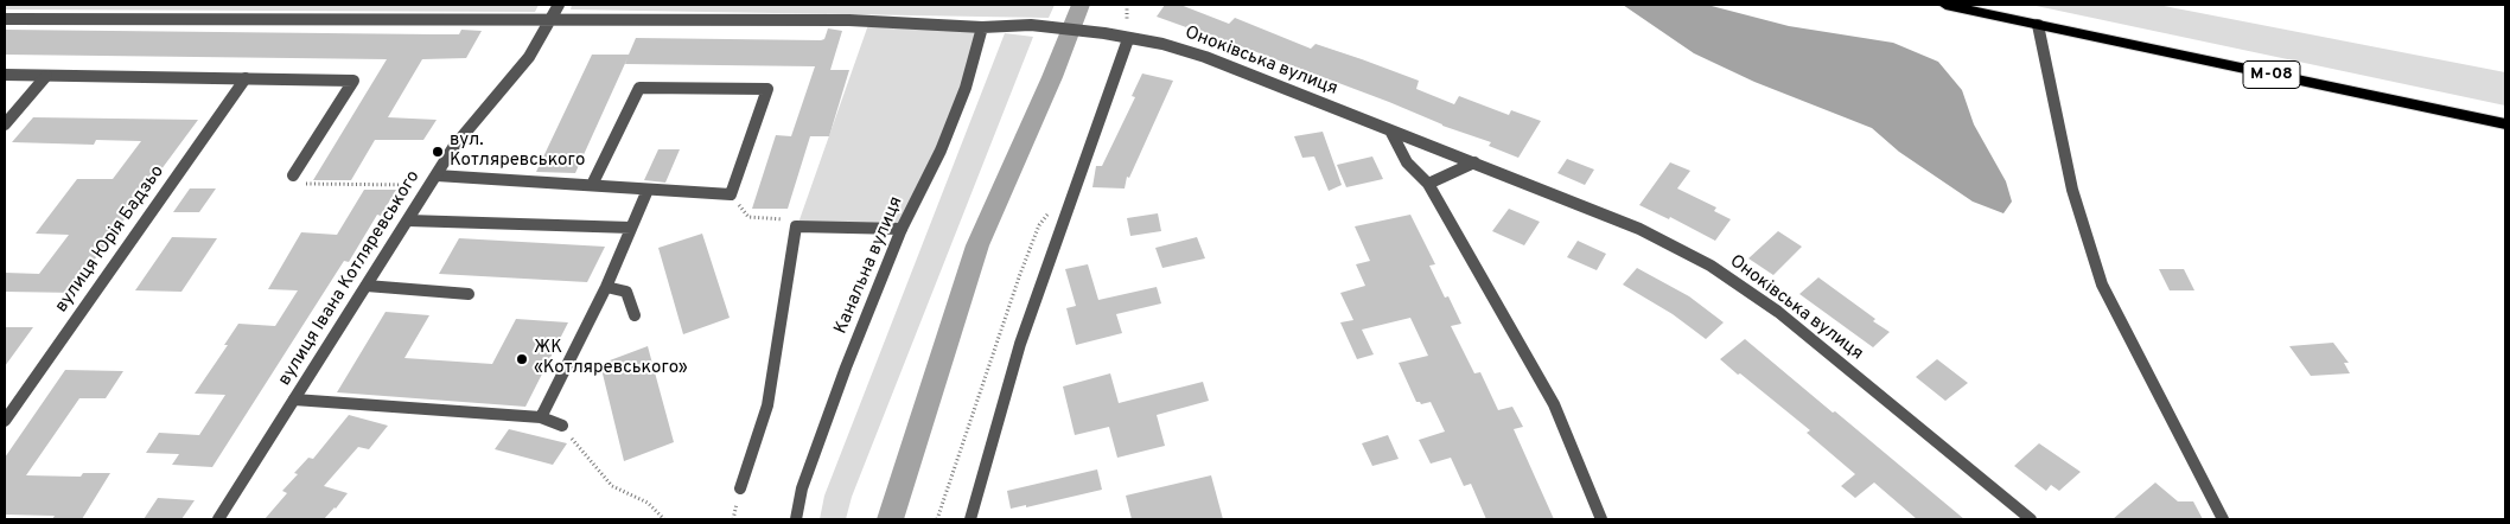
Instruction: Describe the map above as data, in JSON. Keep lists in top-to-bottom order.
{
  "streets": {
    "highway": ["М-08"],
    "street": [
      "Оноківська вулиця",
      "вулиця Юрія Бадзьо",
      "Канальна вулиця",
      "вулиця Івана Котляревського"
    ]
  },
  "crossings": [
    ["Оноківська вулиця", "Канальна вулиця"],
    ["Оноківська вулиця", "вулиця Івана Котляревського"]
  ],
  "places": ["вул. Котляревського", "ЖК «Котляревського»"]
}
